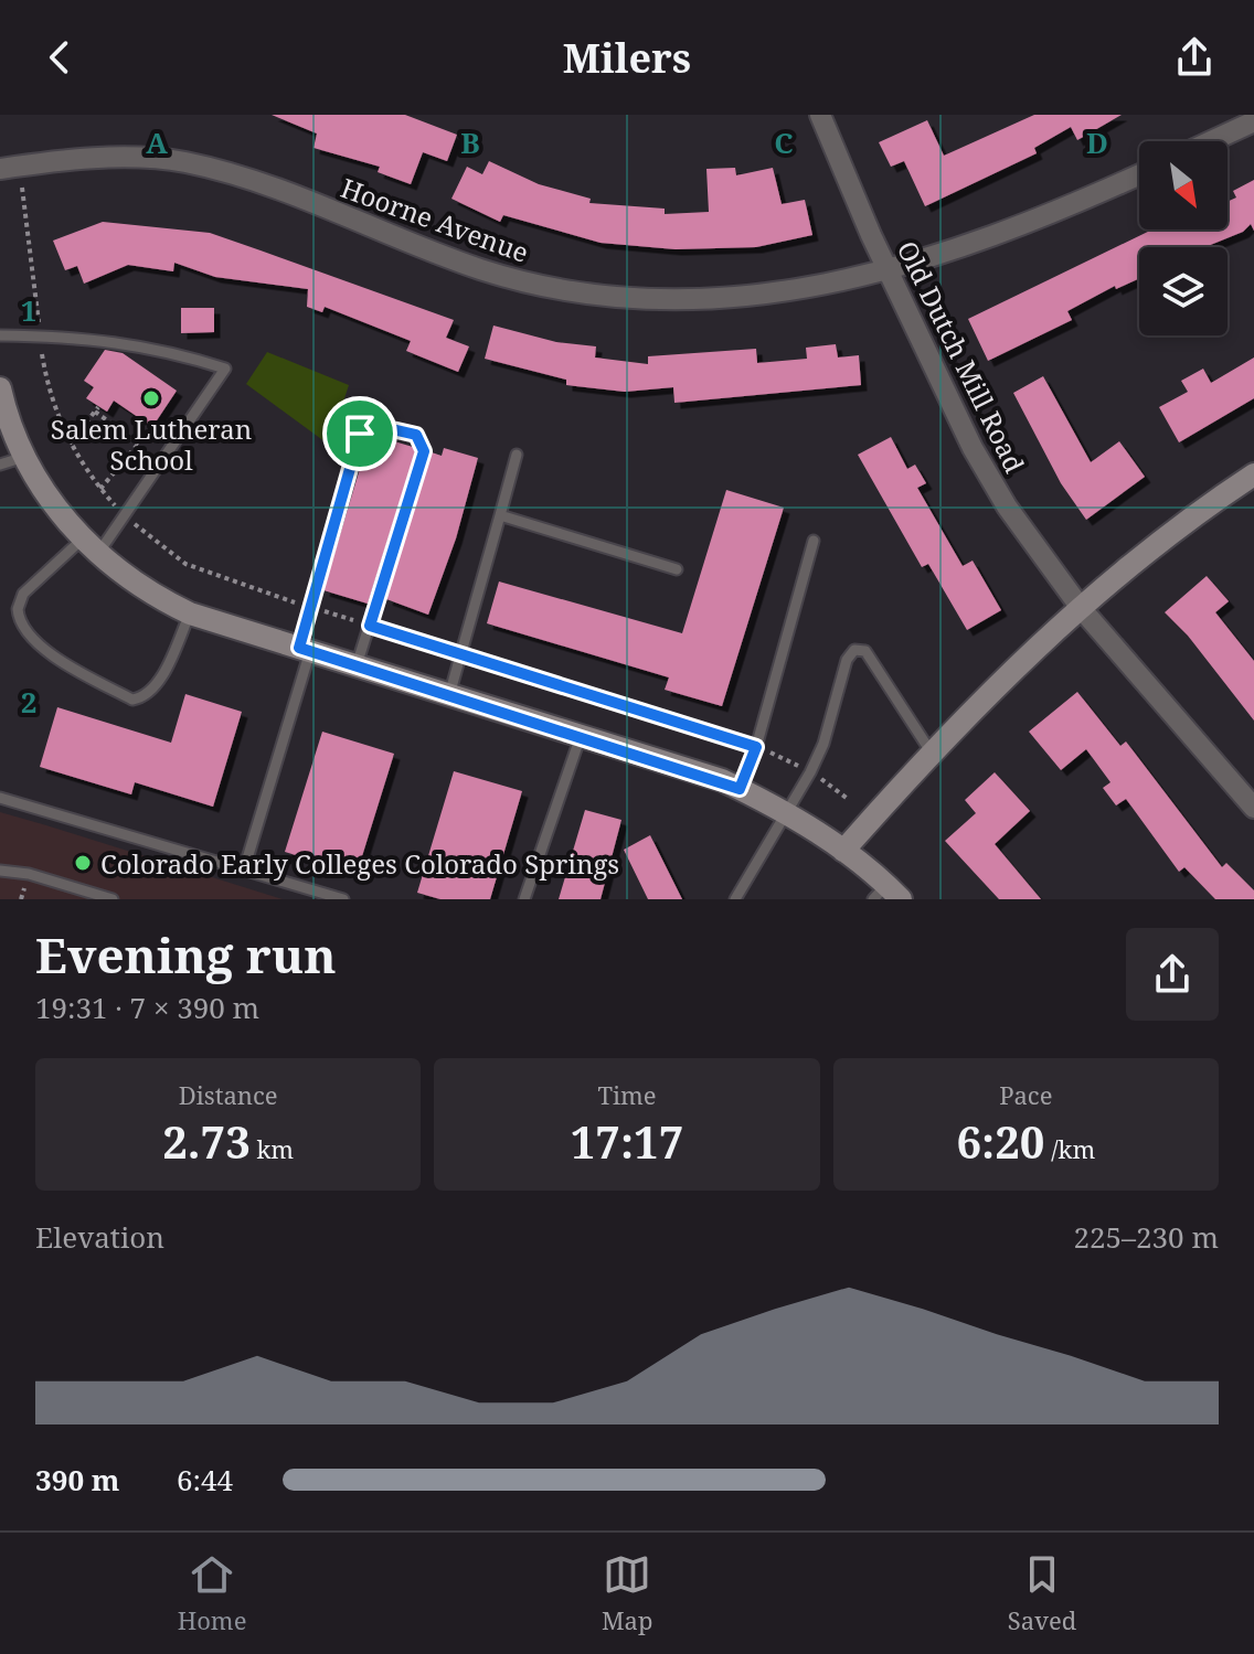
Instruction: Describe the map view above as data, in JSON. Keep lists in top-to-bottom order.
{
  "streets": {
    "street": ["Hoorne Avenue", "Old Dutch Mill Road"]
  },
  "crossings": [
    ["Hoorne Avenue", "Old Dutch Mill Road"]
  ],
  "places": ["Salem Lutheran School", "Colorado Early Colleges Colorado Springs"],
  "north": "bottom right",
  "page": {
    "header": "Milers",
    "heading": ["Evening run", "19:31 · 7 × 390 m"],
    "stats": [
      ["Distance", "2.73 km"],
      ["Time", "17:17"],
      ["Pace", "6:20 /km"]
    ],
    "chart": ["Elevation", "225–230 m"],
    "list": [
      {
        "name": "390 m",
        "note": "6:44"
      }
    ],
    "tabs": ["Home", "Map", "Saved"]
  },
  "grid": {
    "columns": [
      "A",
      "B",
      "C",
      "D"
    ],
    "rows": ["1", "2"]
  }
}
